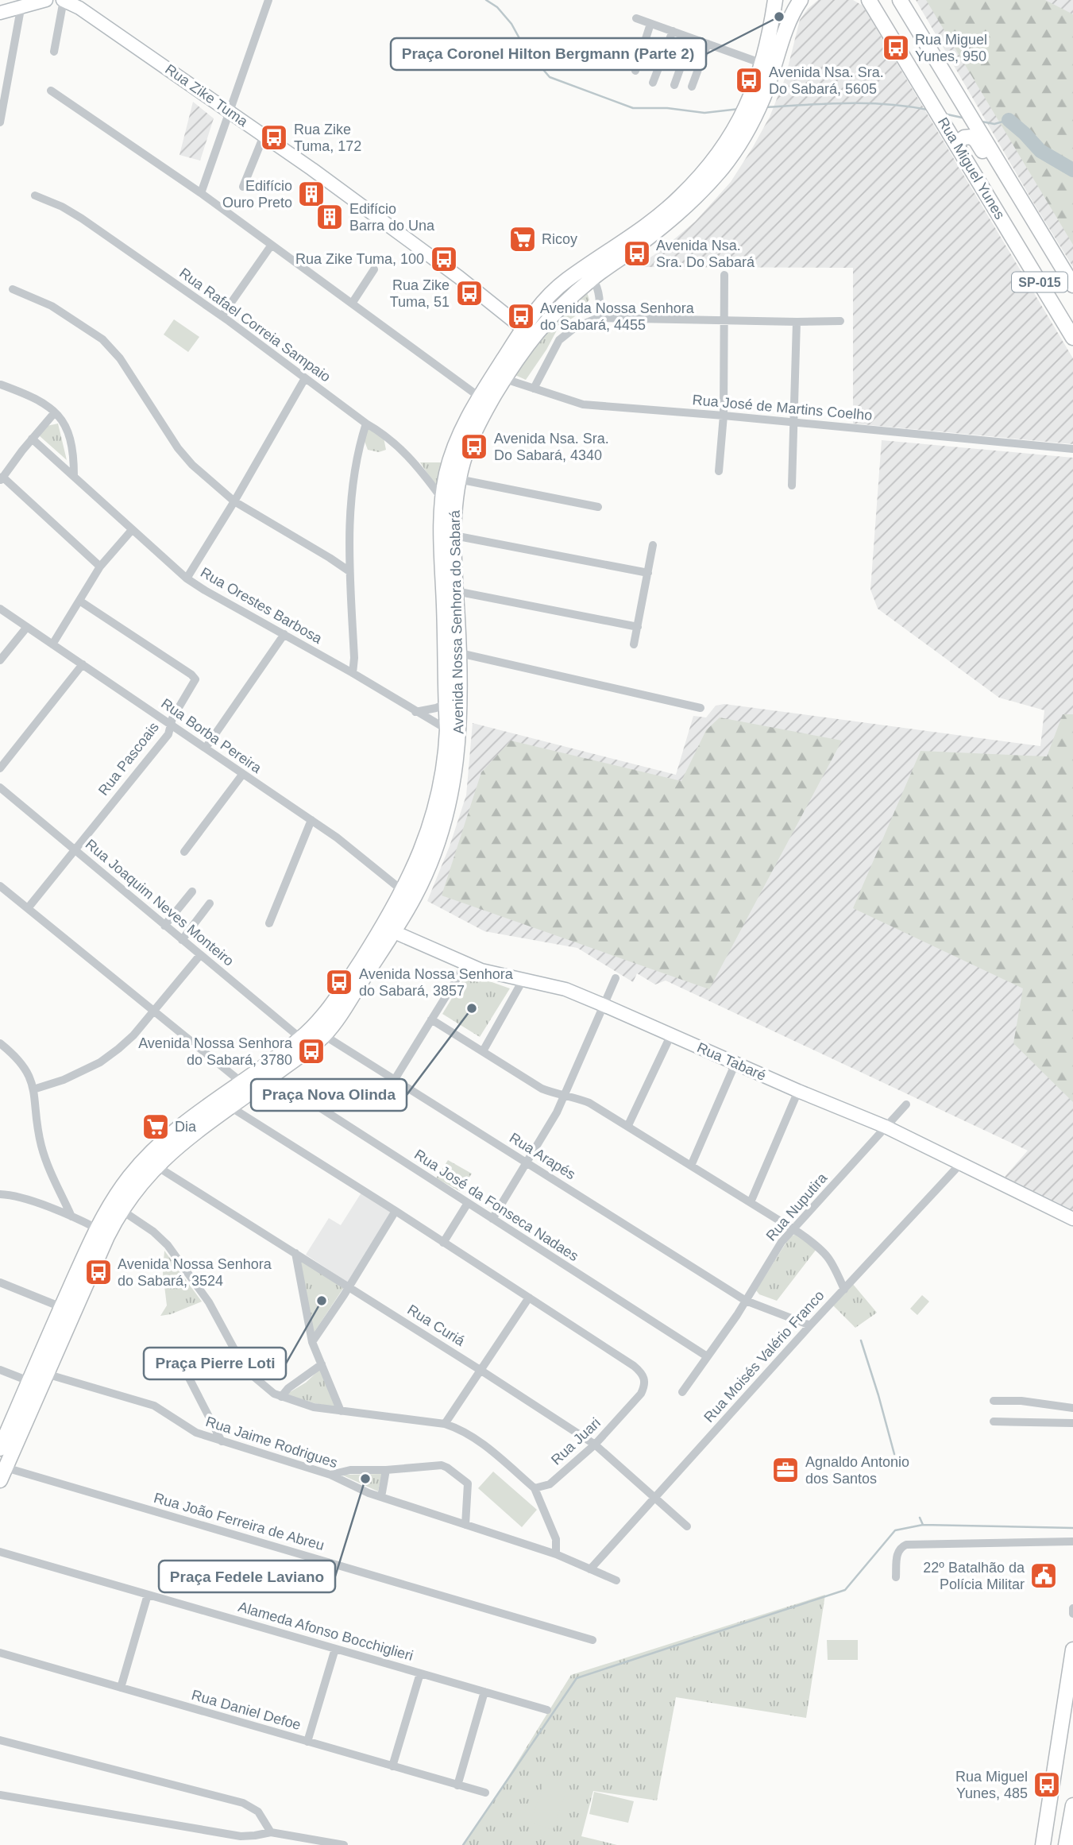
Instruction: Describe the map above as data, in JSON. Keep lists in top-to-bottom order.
{
  "streets": {
    "main road": ["Rua Miguel Yunes", "SP-015", "Avenida Nossa Senhora do Sabará"],
    "street": [
      "Rua Zike Tuma",
      "Rua Rafael Correia Sampaio",
      "Rua José de Martins Coelho",
      "Rua Orestes Barbosa",
      "Rua Borba Pereira",
      "Rua Pascoais",
      "Rua Joaquim Neves Monteiro",
      "Rua Tabaré",
      "Rua Arapés",
      "Rua José da Fonseca Nadaes",
      "Rua Nuputira",
      "Rua Curiá",
      "Rua Moisés Valério Franco",
      "Rua Juari",
      "Rua Jaime Rodrigues",
      "Rua João Ferreira de Abreu",
      "Alameda Afonso Bocchiglieri",
      "Rua Daniel Defoe"
    ]
  },
  "crossings": [
    ["Rua Zike Tuma", "Avenida Nossa Senhora do Sabará"],
    ["Rua Rafael Correia Sampaio", "Avenida Nossa Senhora do Sabará"],
    ["Rua José de Martins Coelho", "Avenida Nossa Senhora do Sabará"],
    ["Rua Orestes Barbosa", "Avenida Nossa Senhora do Sabará"],
    ["Avenida Nossa Senhora do Sabará", "Rua Borba Pereira"],
    ["Avenida Nossa Senhora do Sabará", "Rua Joaquim Neves Monteiro"],
    ["Avenida Nossa Senhora do Sabará", "Rua Tabaré"],
    ["Avenida Nossa Senhora do Sabará", "Rua Arapés"],
    ["Avenida Nossa Senhora do Sabará", "Rua José da Fonseca Nadaes"],
    ["Avenida Nossa Senhora do Sabará", "Rua Curiá"],
    ["Avenida Nossa Senhora do Sabará", "Rua Juari"],
    ["Avenida Nossa Senhora do Sabará", "Rua Jaime Rodrigues"],
    ["Avenida Nossa Senhora do Sabará", "Rua João Ferreira de Abreu"],
    ["Rua Borba Pereira", "Rua Pascoais"],
    ["Rua Pascoais", "Rua Joaquim Neves Monteiro"],
    ["Rua Tabaré", "Rua Nuputira"],
    ["Rua Tabaré", "Rua Moisés Valério Franco"],
    ["Rua Arapés", "Rua Nuputira"],
    ["Rua Arapés", "Rua Moisés Valério Franco"],
    ["Rua José da Fonseca Nadaes", "Rua Nuputira"],
    ["Rua Curiá", "Rua Moisés Valério Franco"],
    ["Rua Curiá", "Rua Juari"],
    ["Rua Moisés Valério Franco", "Rua Jaime Rodrigues"]
  ],
  "places": {
    "other": [
      "Praça Coronel Hilton Bergmann (Parte 2)",
      "Praça Nova Olinda",
      "Praça Pierre Loti",
      "Praça Fedele Laviano"
    ],
    "bus stop": [
      "Rua Miguel Yunes, 950",
      "Avenida Nsa. Sra. Do Sabará, 5605",
      "Rua Zike Tuma, 172",
      "Avenida Nsa. Sra. Do Sabará",
      "Rua Zike Tuma, 100",
      "Rua Zike Tuma, 51",
      "Avenida Nossa Senhora do Sabará, 4455",
      "Avenida Nsa. Sra. Do Sabará, 4340",
      "Avenida Nossa Senhora do Sabará, 3857",
      "Avenida Nossa Senhora do Sabará, 3780",
      "Avenida Nossa Senhora do Sabará, 3524",
      "Rua Miguel Yunes, 485"
    ],
    "building": ["Edifício Ouro Preto", "Edifício Barra do Una"],
    "supermarket": ["Ricoy", "Dia"],
    "office": ["Agnaldo Antonio dos Santos"],
    "public building": ["22º Batalhão da Polícia Militar"]
  }
}
